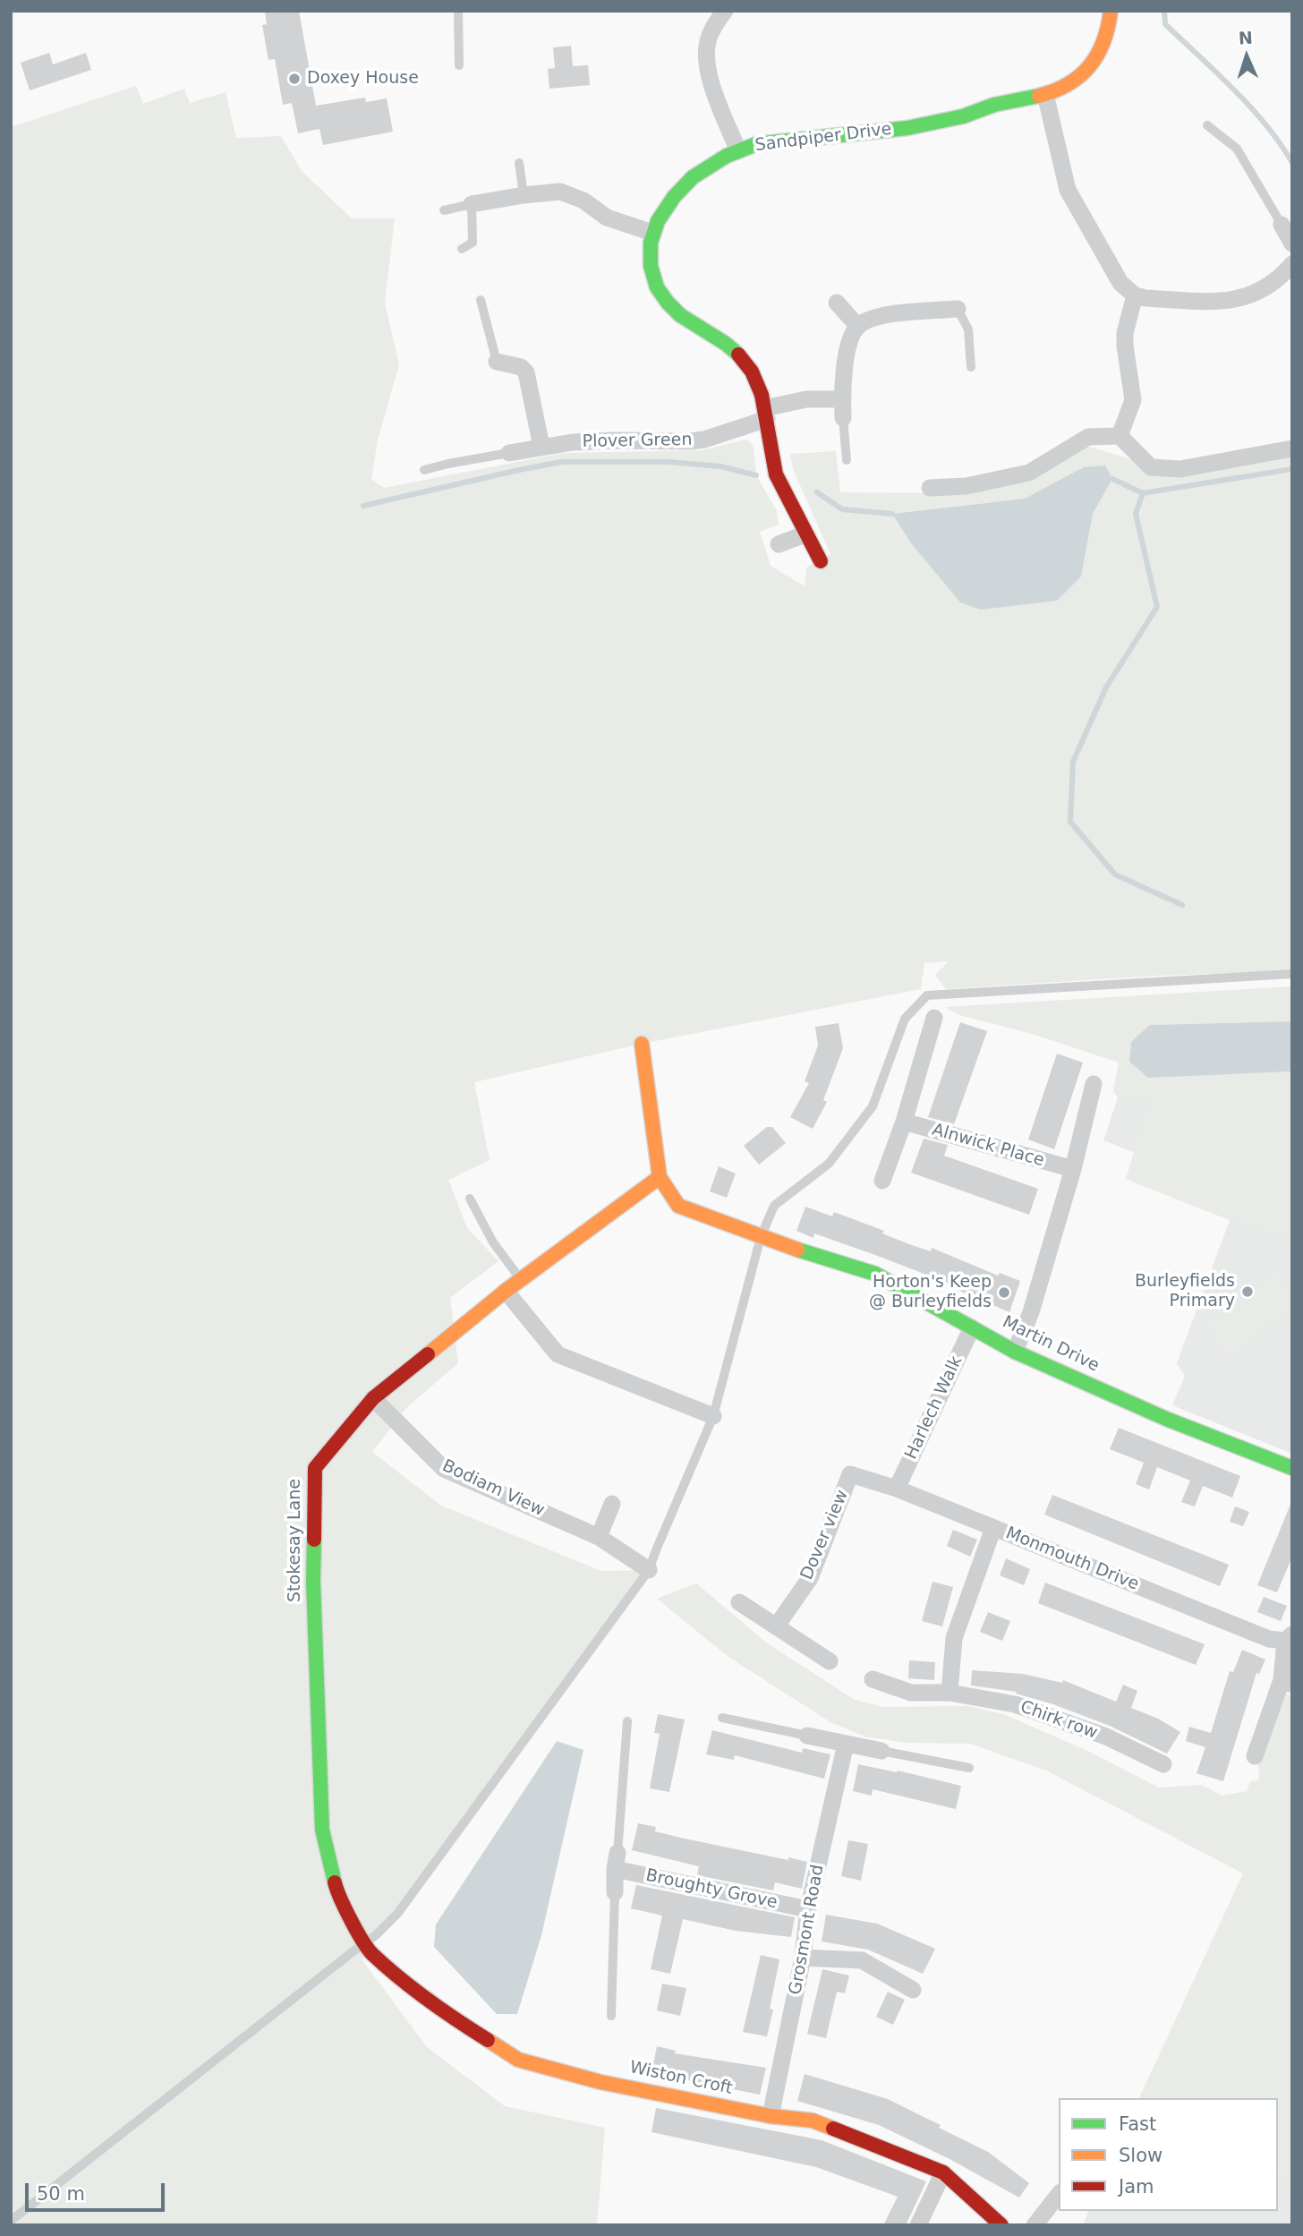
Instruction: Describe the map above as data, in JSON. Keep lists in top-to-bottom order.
{
  "streets": {
    "street": [
      "Sandpiper Drive",
      "Plover Green",
      "Alnwick Place",
      "Martin Drive",
      "Harlech Walk",
      "Bodiam View",
      "Dover view",
      "Stokesay Lane",
      "Monmouth Drive",
      "Chirk row",
      "Broughty Grove",
      "Grosmont Road",
      "Wiston Croft"
    ]
  },
  "crossings": [
    ["Sandpiper Drive", "Plover Green"],
    ["Martin Drive", "Harlech Walk"],
    ["Martin Drive", "Stokesay Lane"],
    ["Harlech Walk", "Monmouth Drive"],
    ["Bodiam View", "Stokesay Lane"],
    ["Dover view", "Monmouth Drive"],
    ["Stokesay Lane", "Wiston Croft"],
    ["Broughty Grove", "Grosmont Road"],
    ["Grosmont Road", "Wiston Croft"]
  ],
  "places": ["Doxey House", "Burleyfields Primary", "Horton's Keep @ Burleyfields"],
  "legend": ["Fast", "Slow", "Jam"],
  "scale_bar": "50 m",
  "north": "top"
}
